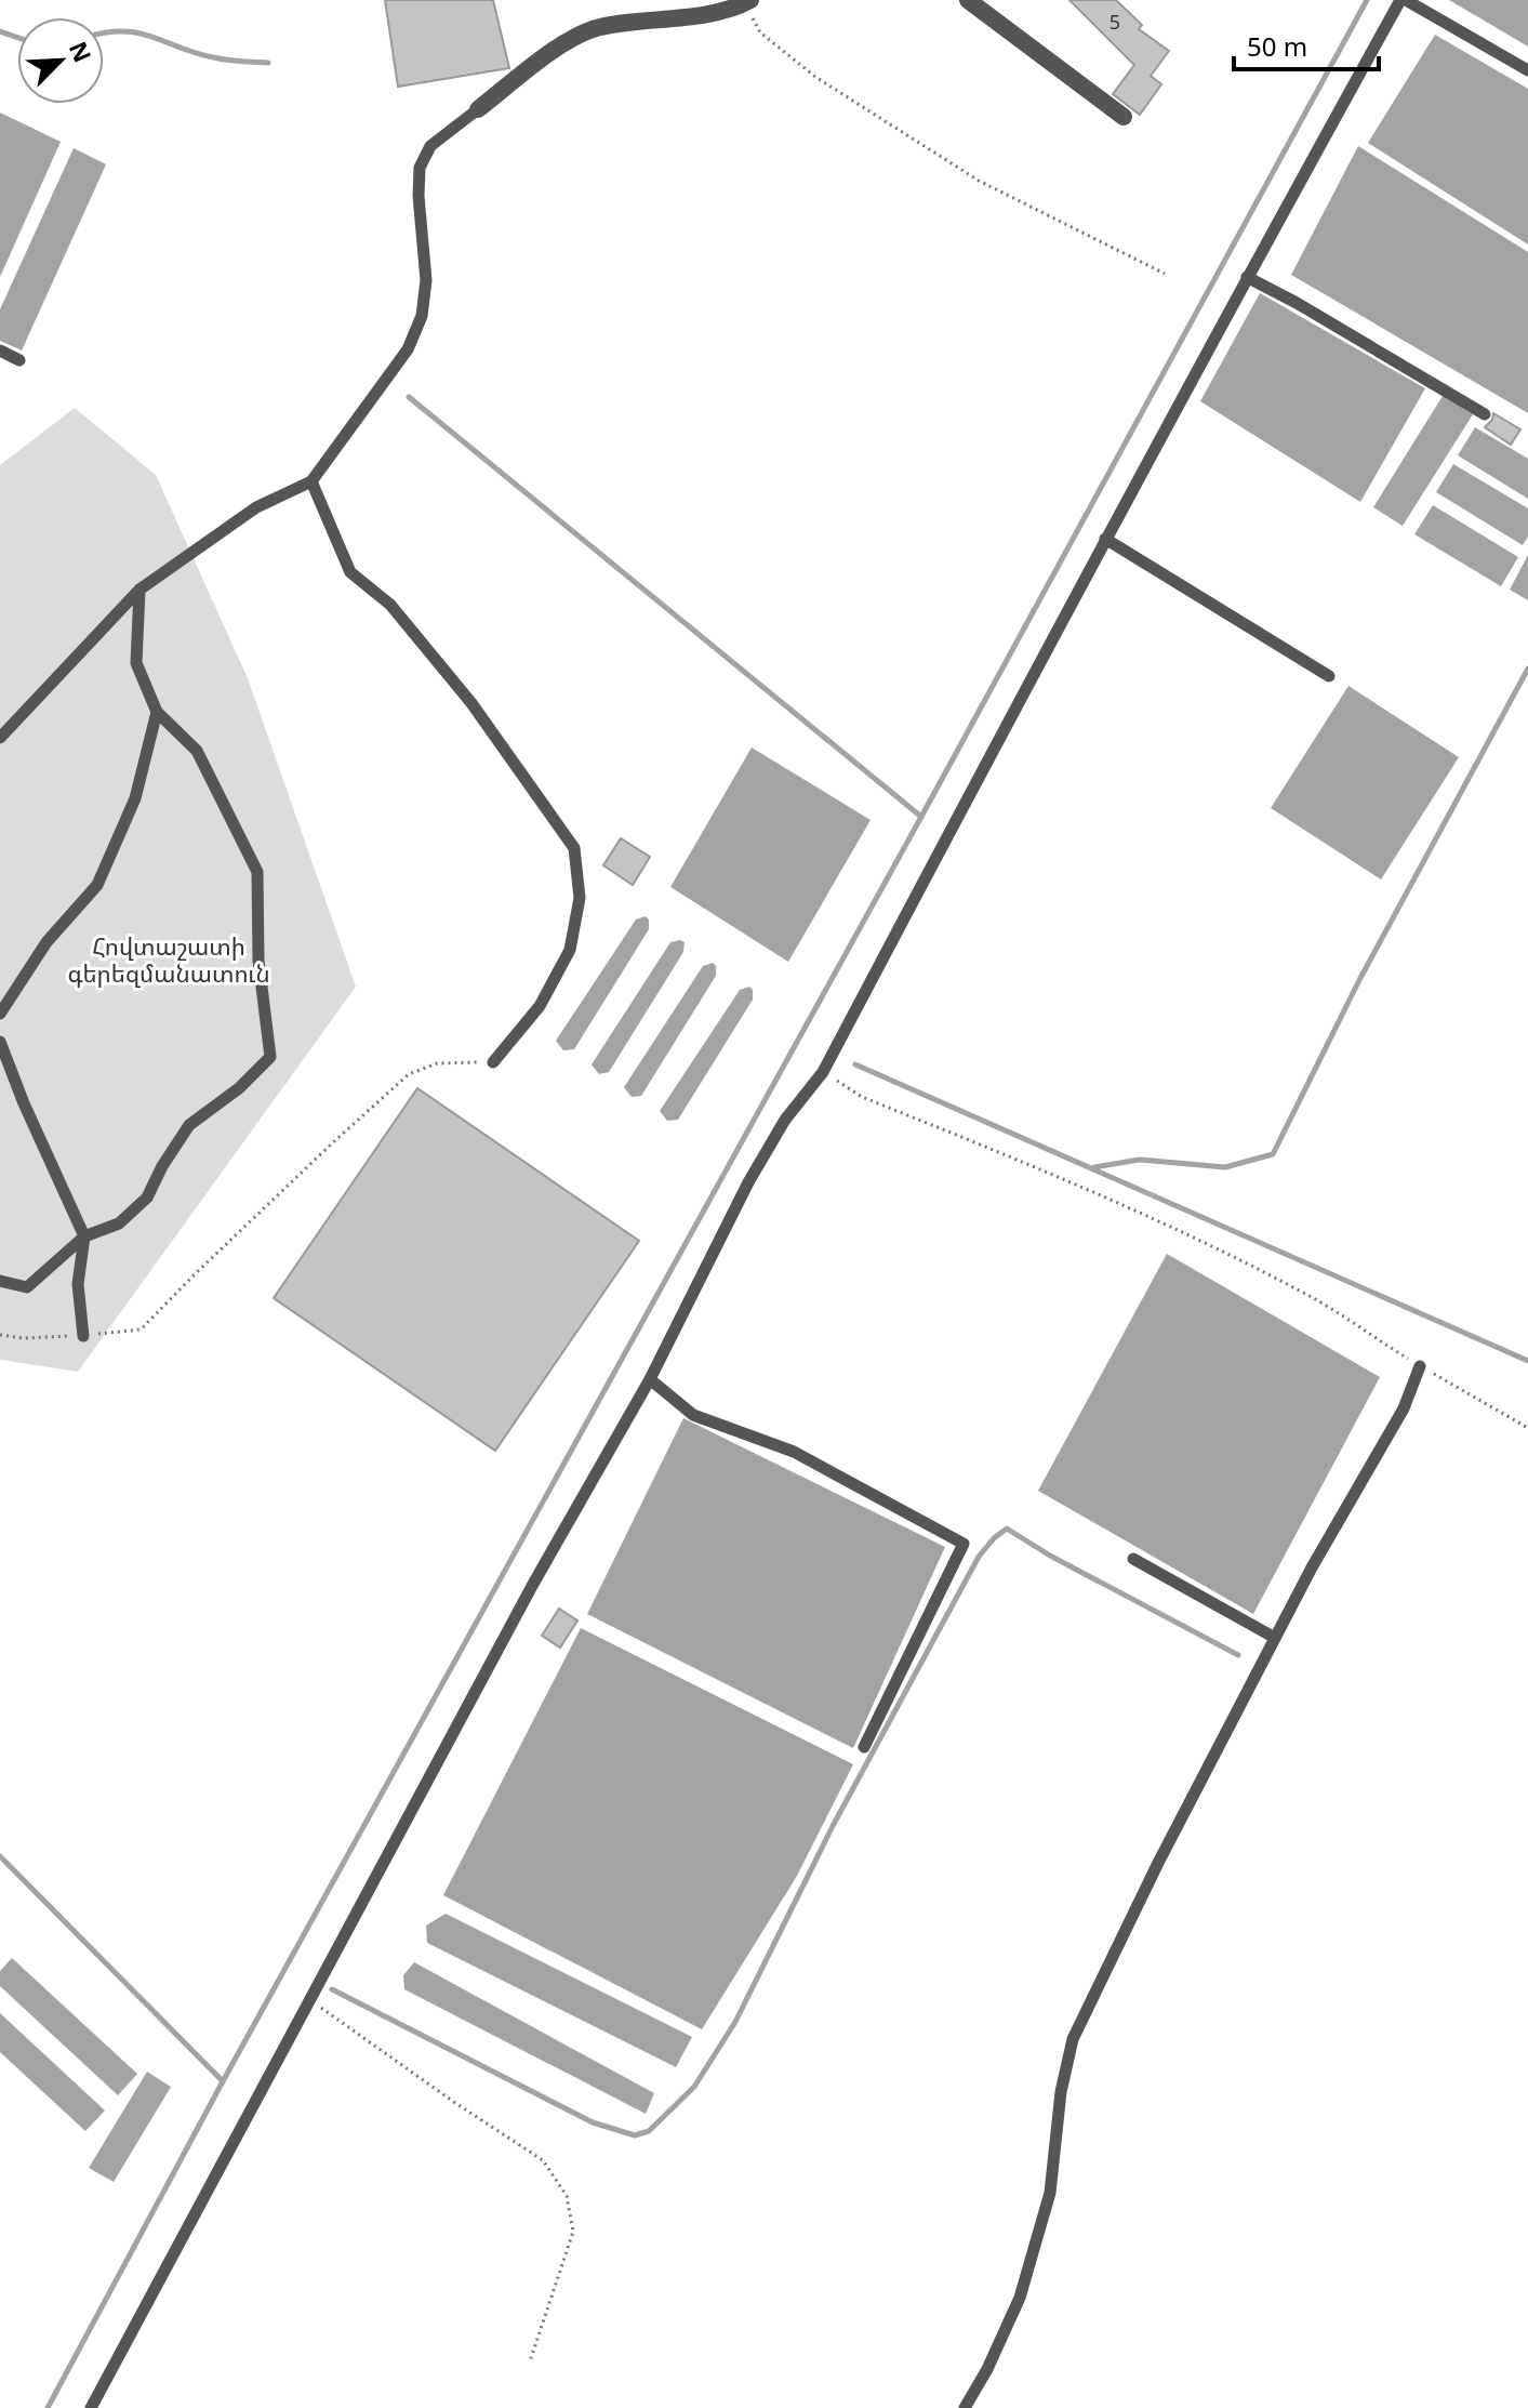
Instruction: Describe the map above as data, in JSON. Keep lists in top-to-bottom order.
{
  "parks": ["Հովտաշատի գերեզմանատուն"],
  "house_numbers": ["5"],
  "scale_bar": "50 m",
  "north": "top right"
}
